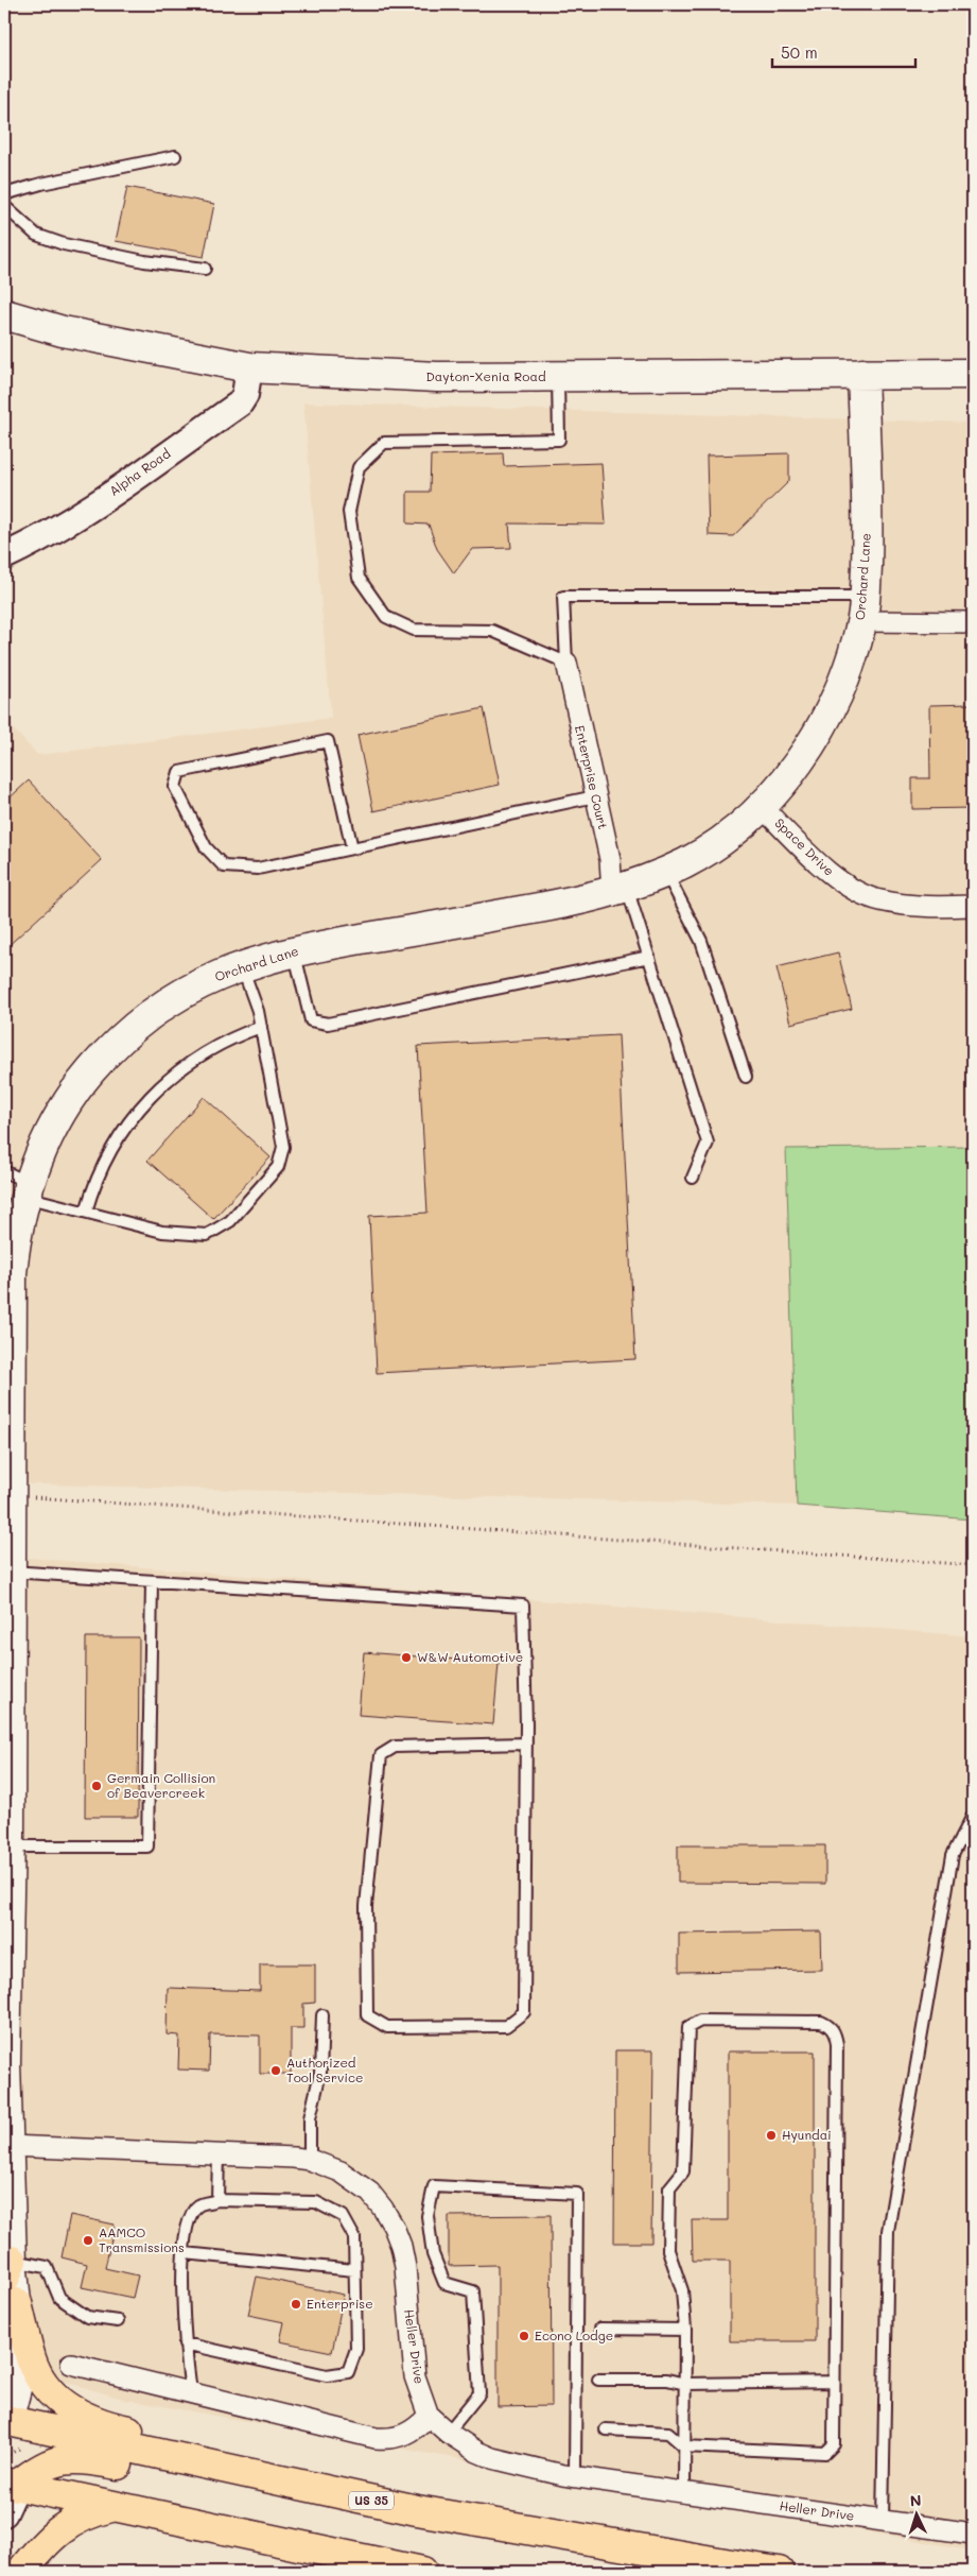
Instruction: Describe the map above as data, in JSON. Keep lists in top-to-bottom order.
{
  "streets": {
    "highway": ["US 35"],
    "main road": ["Dayton-Xenia Road", "Orchard Lane"],
    "street": [
      "Alpha Road",
      "Enterprise Court",
      "Space Drive",
      "Heller Drive"
    ]
  },
  "crossings": [
    ["Dayton-Xenia Road", "Alpha Road"],
    ["Dayton-Xenia Road", "Orchard Lane"],
    ["Orchard Lane", "Enterprise Court"],
    ["Orchard Lane", "Space Drive"],
    ["Orchard Lane", "Heller Drive"],
    ["Orchard Lane", "US 35"]
  ],
  "places": [
    "W&W Automotive",
    "Germain Collision of Beavercreek",
    "Authorized Tool Service",
    "Hyundai",
    "AAMCO Transmissions",
    "Enterprise",
    "Econo Lodge"
  ],
  "scale_bar": "50 m",
  "north": "top"
}
